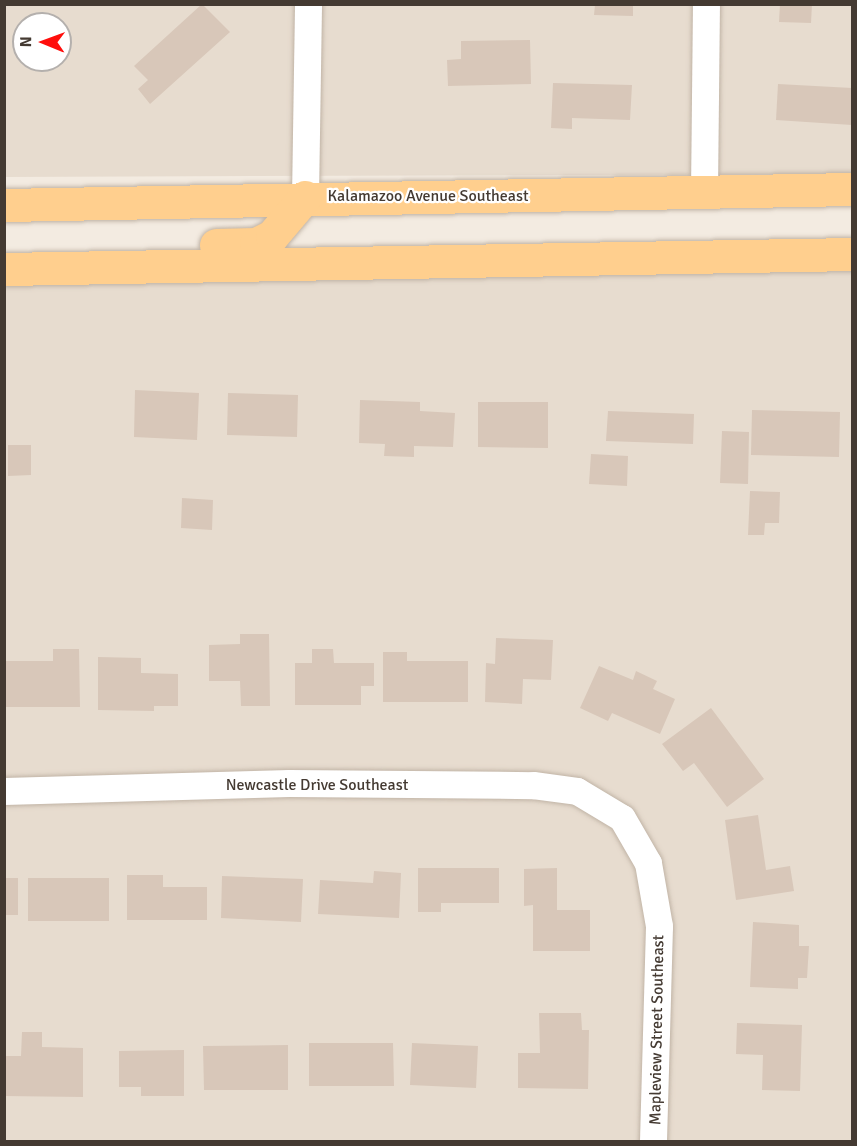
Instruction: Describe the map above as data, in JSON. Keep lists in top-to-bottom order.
{
  "streets": {
    "main road": ["Kalamazoo Avenue Southeast"],
    "street": ["Newcastle Drive Southeast", "Mapleview Street Southeast"]
  },
  "crossings": [
    ["Newcastle Drive Southeast", "Mapleview Street Southeast"]
  ],
  "north": "left"
}
